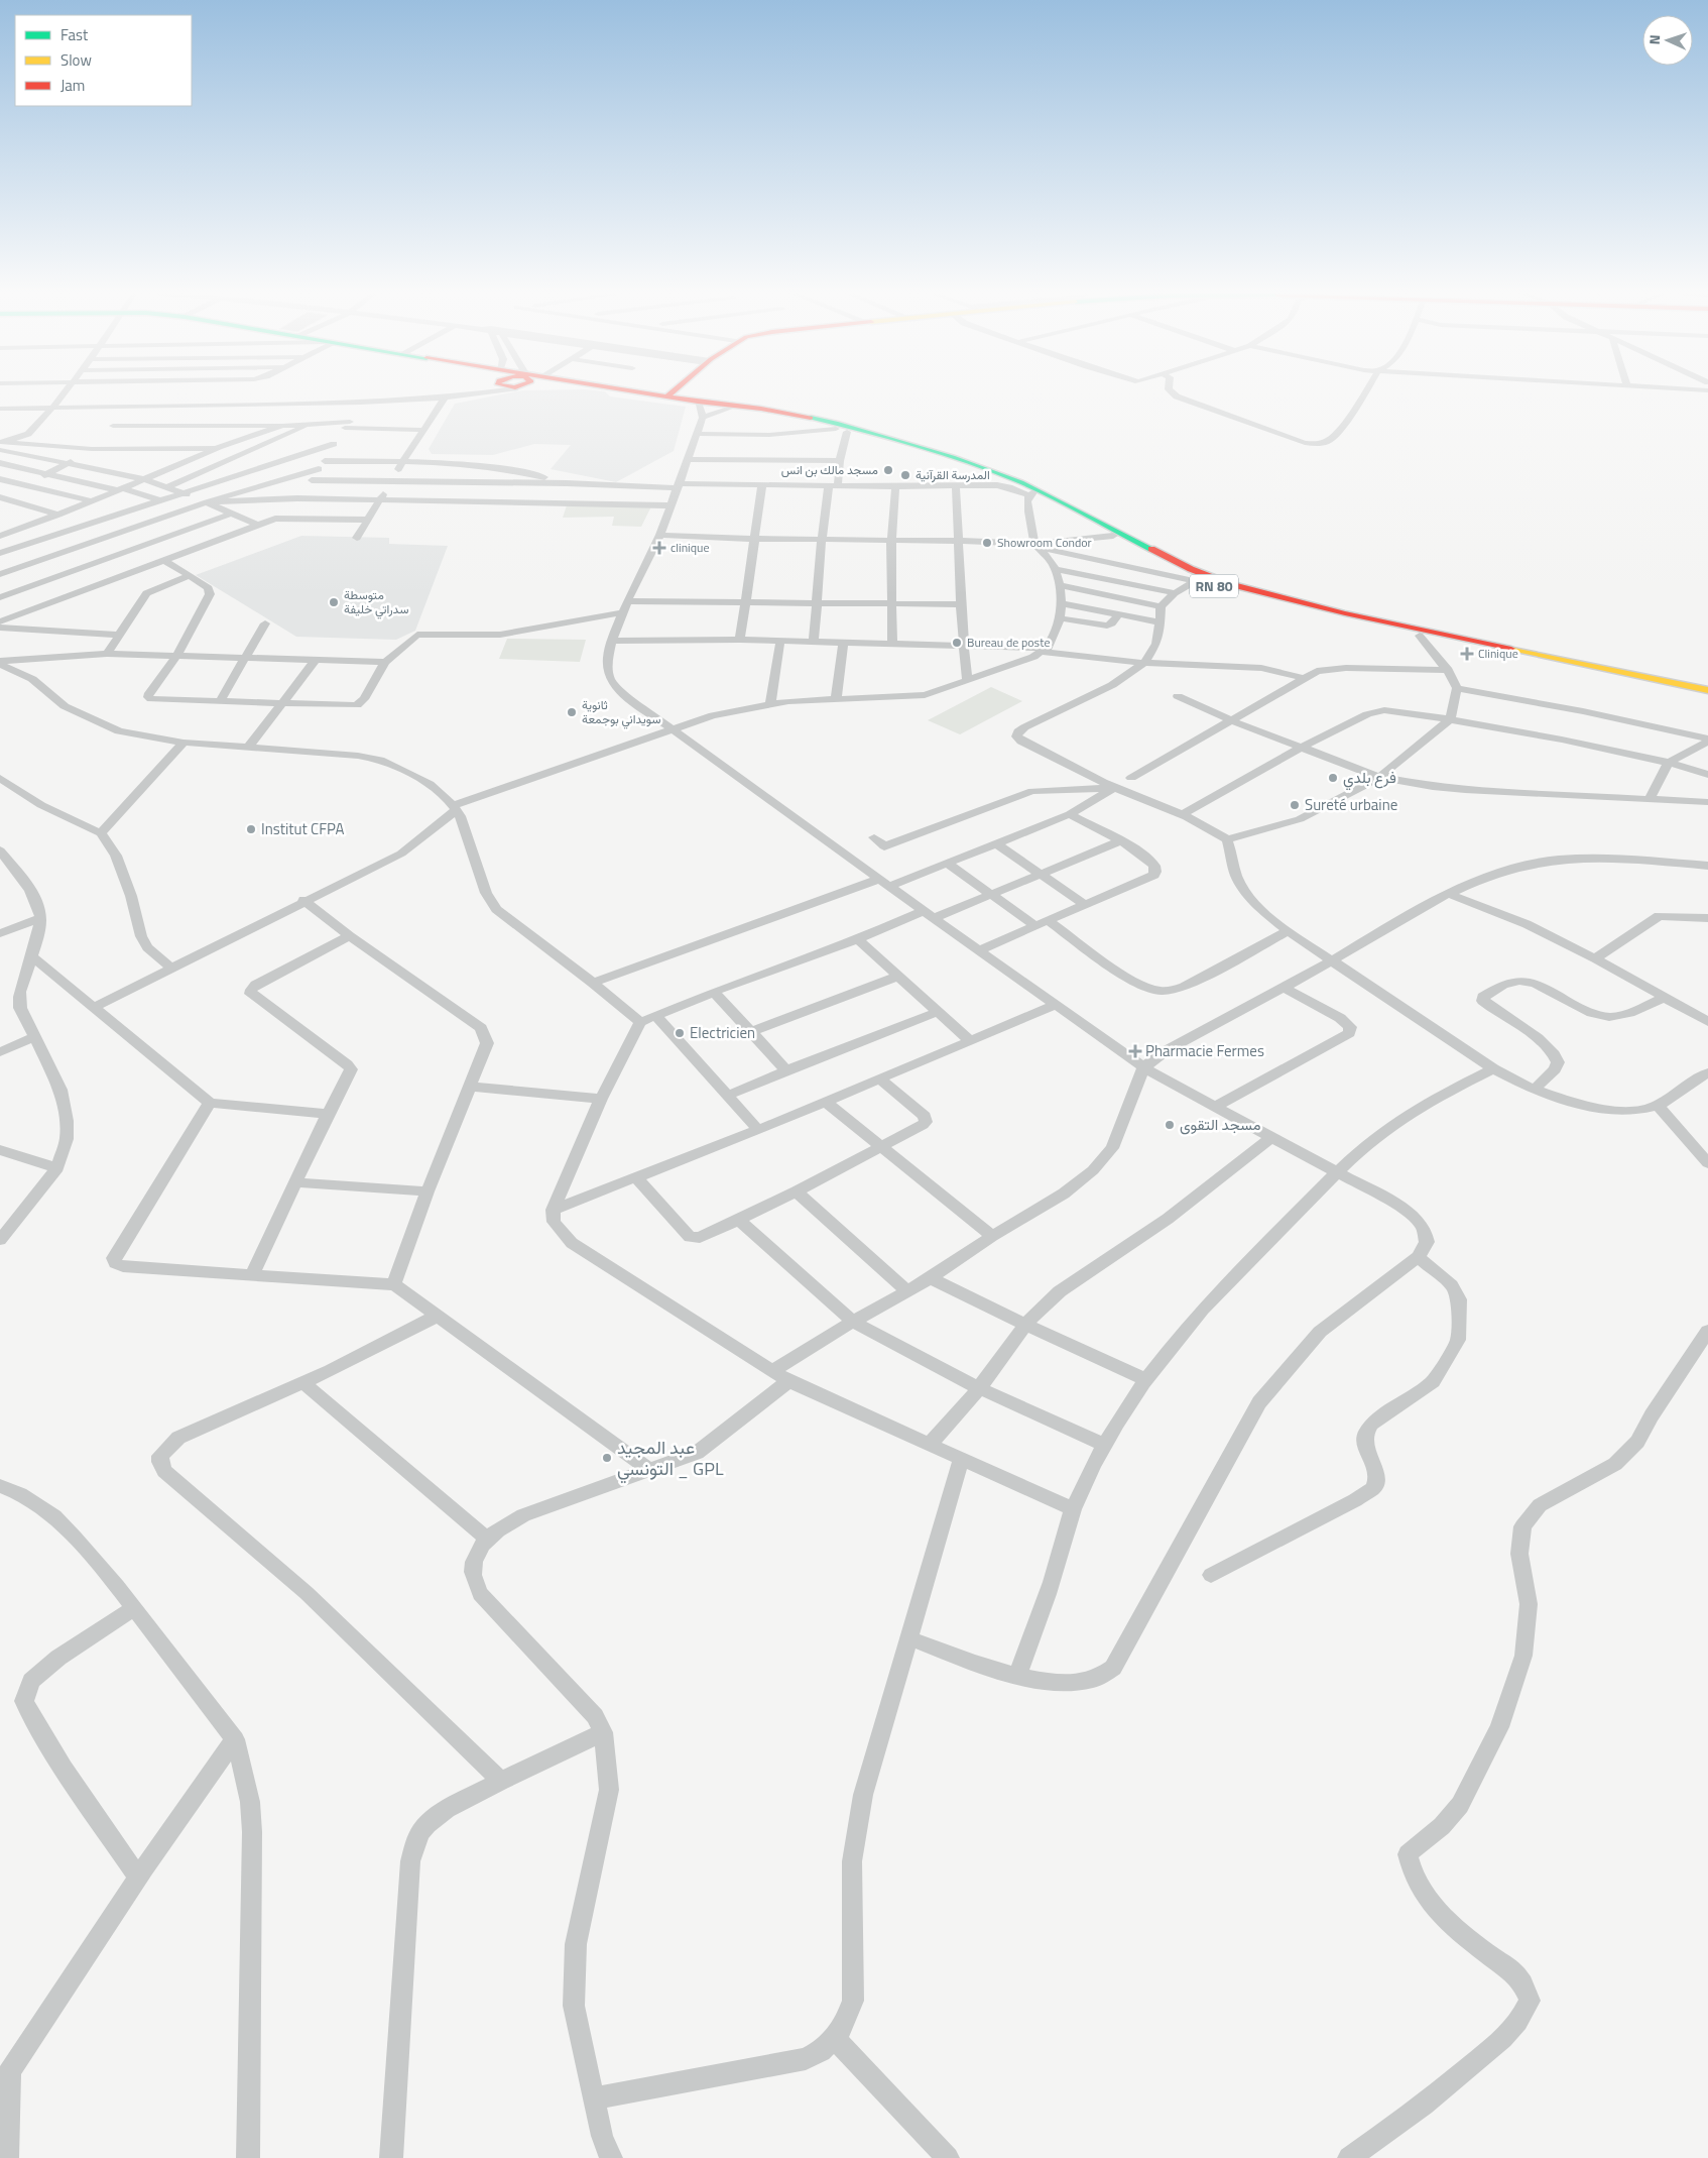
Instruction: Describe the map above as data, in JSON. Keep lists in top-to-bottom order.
{
  "streets": {
    "main road": ["RN 80"]
  },
  "places": {
    "other": [
      "مسجد مالك بن انس",
      "المدرسة القرآنية",
      "Showroom Condor",
      "متوسطة سدراتي خليفة",
      "Bureau de poste",
      "ثانوية سويداني بوجمعة",
      "فرع بلدي",
      "Sureté urbaine",
      "Institut CFPA",
      "Electricien",
      "مسجد التقوى",
      "عبد المجيد التونسي _ GPL"
    ],
    "health": ["clinique", "Clinique", "Pharmacie Fermes"]
  },
  "legend": ["Fast", "Slow", "Jam"],
  "north": "left"
}
